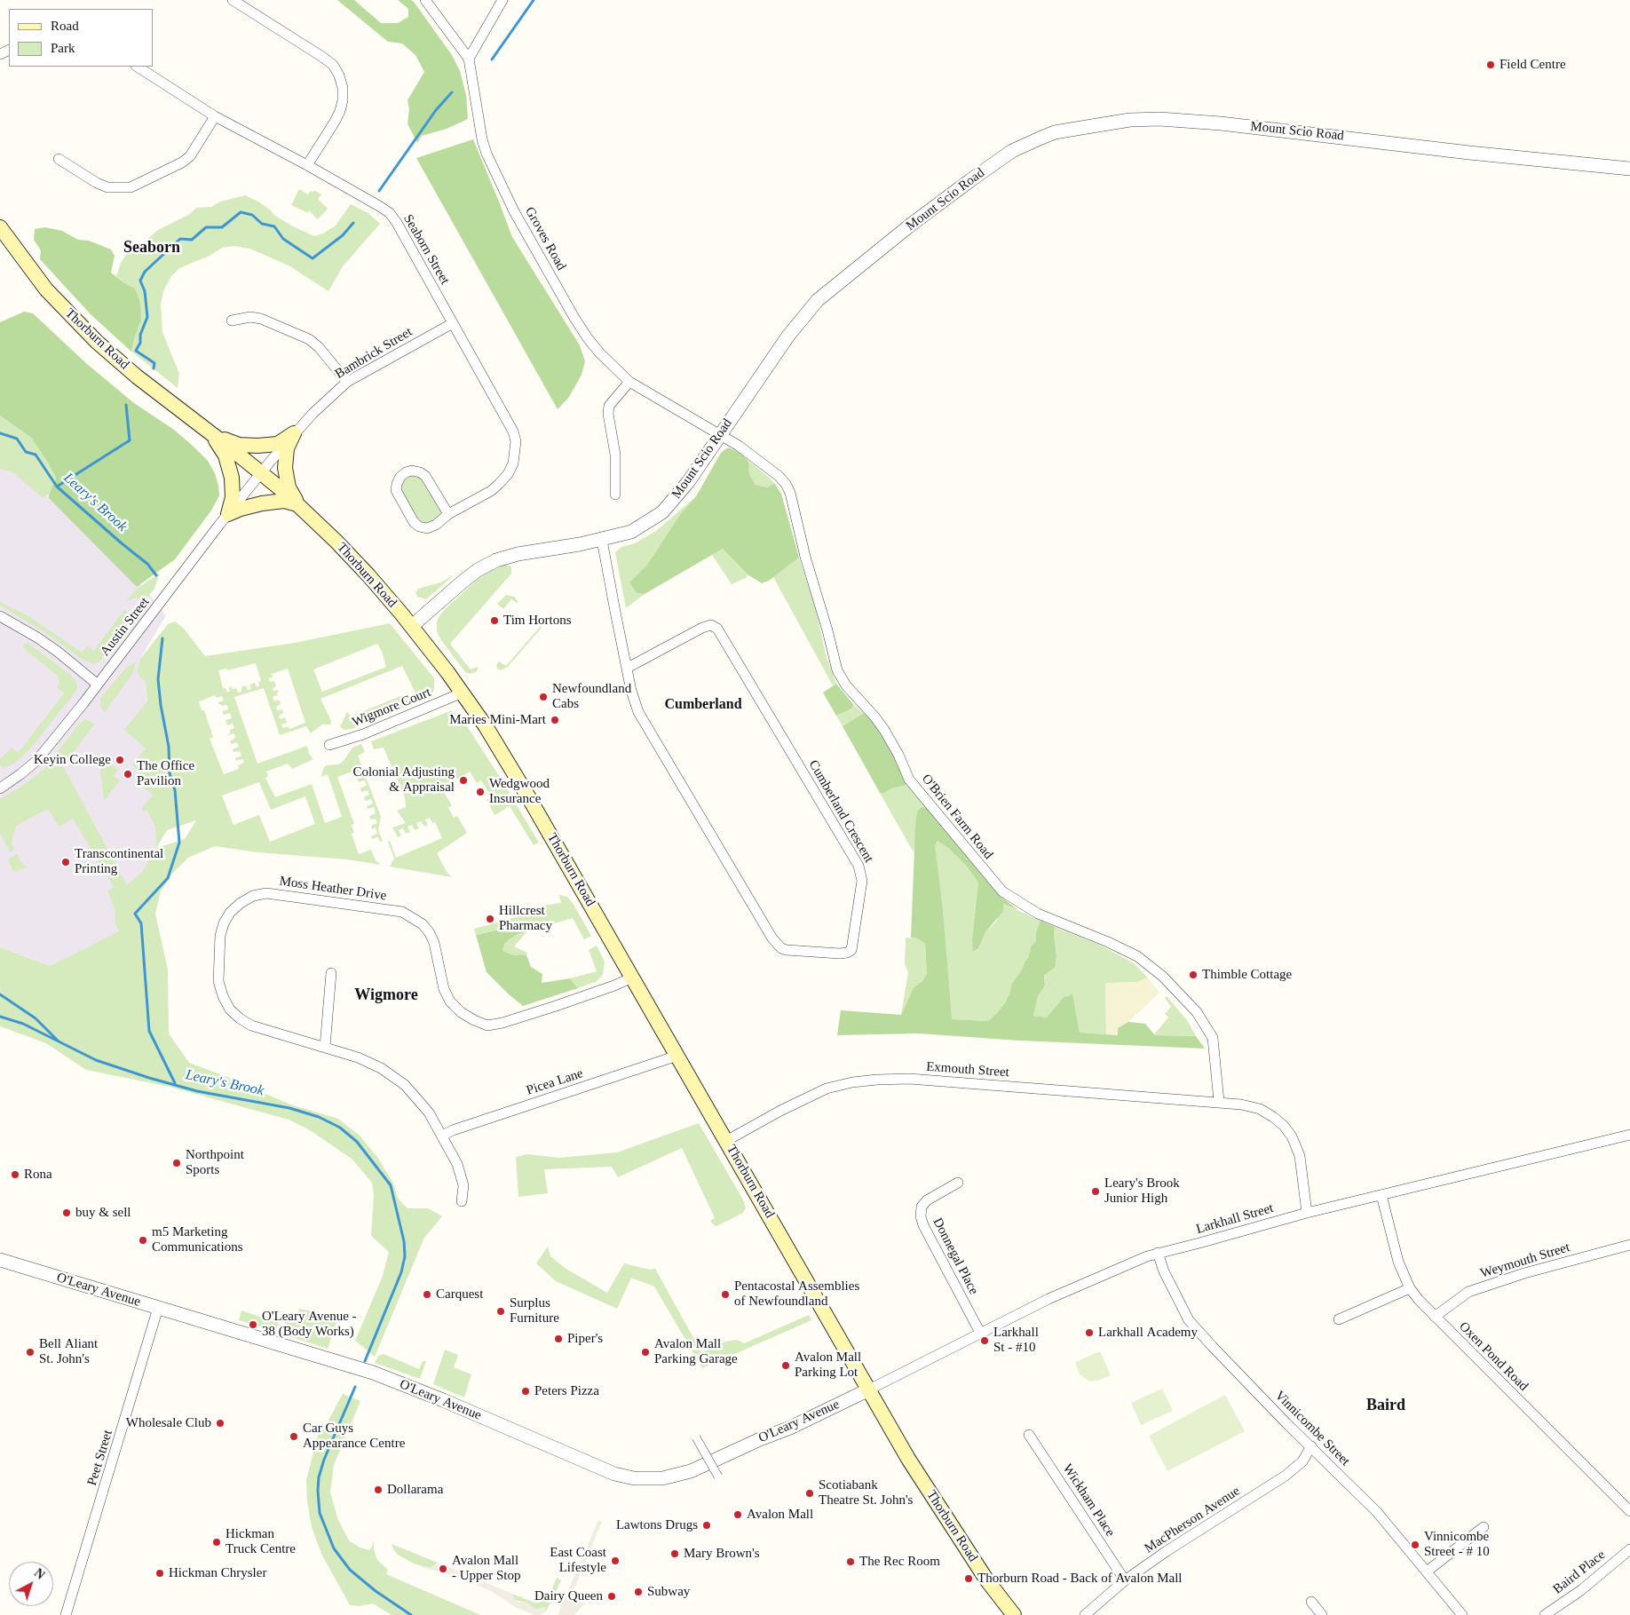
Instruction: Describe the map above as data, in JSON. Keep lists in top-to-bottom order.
{
  "streets": {
    "main road": ["Thorburn Road"],
    "street": [
      "Mount Scio Road",
      "Groves Road",
      "Seaborn Street",
      "Bambrick Street",
      "Austin Street",
      "Wigmore Court",
      "Cumberland Crescent",
      "O'Brien Farm Road",
      "Moss Heather Drive",
      "Exmouth Street",
      "Picea Lane",
      "Larkhall Street",
      "Donnegal Place",
      "Weymouth Street",
      "O'Leary Avenue",
      "Oxen Pond Road",
      "Vinnicombe Street",
      "Peet Street",
      "Wickham Place",
      "MacPherson Avenue",
      "Baird Place"
    ]
  },
  "crossings": [
    ["Mount Scio Road", "Groves Road"],
    ["Mount Scio Road", "Thorburn Road"],
    ["Mount Scio Road", "Cumberland Crescent"],
    ["Mount Scio Road", "O'Brien Farm Road"],
    ["Groves Road", "O'Brien Farm Road"],
    ["Seaborn Street", "Bambrick Street"],
    ["Thorburn Road", "Bambrick Street"],
    ["Thorburn Road", "Austin Street"],
    ["Thorburn Road", "Wigmore Court"],
    ["Thorburn Road", "Moss Heather Drive"],
    ["Thorburn Road", "Exmouth Street"],
    ["Thorburn Road", "Picea Lane"],
    ["Thorburn Road", "Larkhall Street"],
    ["Thorburn Road", "O'Leary Avenue"],
    ["Bambrick Street", "Austin Street"],
    ["O'Brien Farm Road", "Exmouth Street"],
    ["Moss Heather Drive", "Picea Lane"],
    ["Exmouth Street", "Larkhall Street"],
    ["Larkhall Street", "Donnegal Place"],
    ["Larkhall Street", "O'Leary Avenue"],
    ["Larkhall Street", "Oxen Pond Road"],
    ["Larkhall Street", "Vinnicombe Street"],
    ["Weymouth Street", "Oxen Pond Road"],
    ["O'Leary Avenue", "Peet Street"],
    ["Vinnicombe Street", "MacPherson Avenue"],
    ["Wickham Place", "MacPherson Avenue"]
  ],
  "districts": [
    "Seaborn",
    "Cumberland",
    "Wigmore",
    "Baird"
  ],
  "water": ["Leary's Brook"],
  "places": [
    "Field Centre",
    "Tim Hortons",
    "Newfoundland Cabs",
    "Maries Mini-Mart",
    "Keyin College",
    "The Office Pavilion",
    "Colonial Adjusting & Appraisal",
    "Wedgwood Insurance",
    "Transcontinental Printing",
    "Hillcrest Pharmacy",
    "Thimble Cottage",
    "Northpoint Sports",
    "Rona",
    "Leary's Brook Junior High",
    "buy & sell",
    "m5 Marketing Communications",
    "Carquest",
    "Pentacostal Assemblies of Newfoundland",
    "Surplus Furniture",
    "O'Leary Avenue - 38 (Body Works)",
    "Larkhall Academy",
    "Piper's",
    "Larkhall St - #10",
    "Bell Aliant St. John's",
    "Avalon Mall Parking Garage",
    "Avalon Mall Parking Lot",
    "Peters Pizza",
    "Wholesale Club",
    "Car Guys Appearance Centre",
    "Dollarama",
    "Scotiabank Theatre St. John's",
    "Avalon Mall",
    "Lawtons Drugs",
    "Hickman Truck Centre",
    "Vinnicombe Street - # 10",
    "Mary Brown's",
    "East Coast Lifestyle",
    "The Rec Room",
    "Avalon Mall - Upper Stop",
    "Hickman Chrysler",
    "Thorburn Road - Back of Avalon Mall",
    "Subway",
    "Dairy Queen"
  ],
  "legend": ["Road", "Park"],
  "north": "top right"
}
